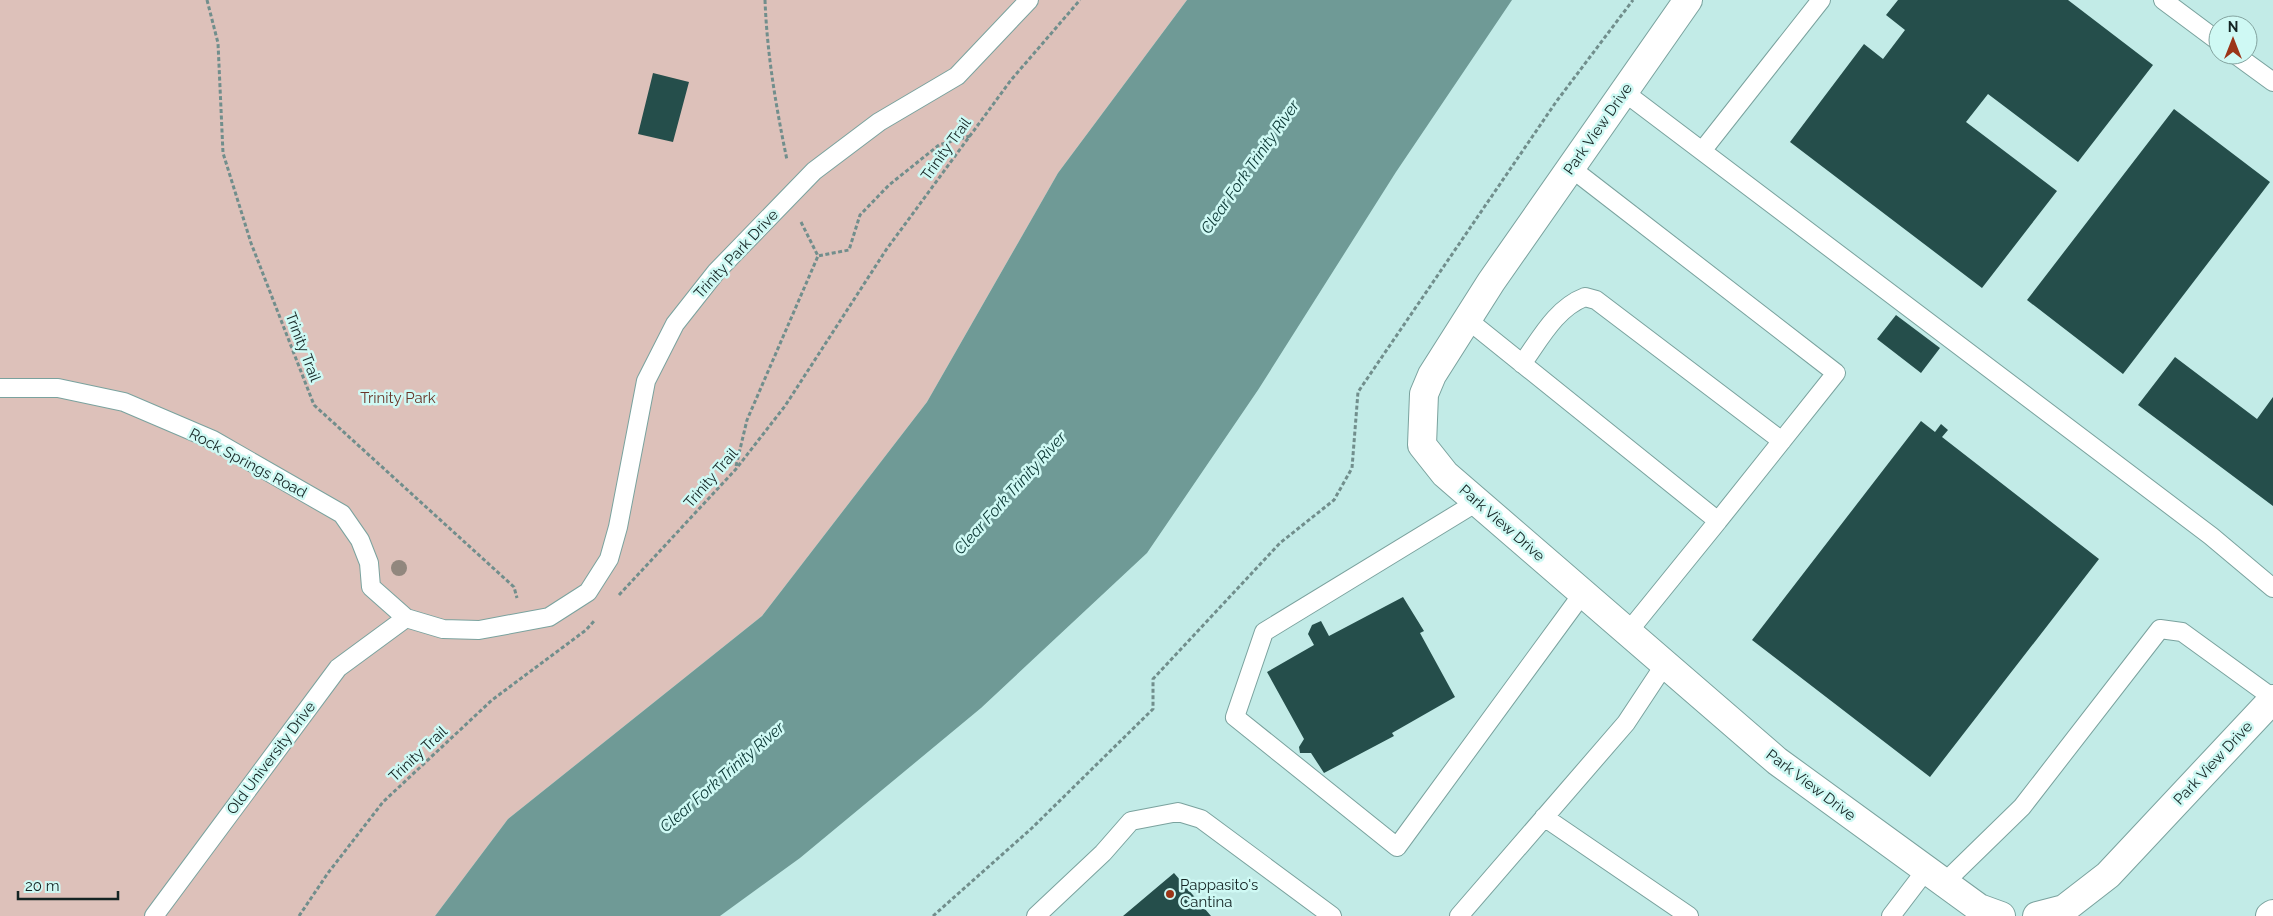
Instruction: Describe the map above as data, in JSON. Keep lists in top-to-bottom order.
{
  "streets": {
    "street": ["Park View Drive"],
    "lane": ["Trinity Park Drive", "Rock Springs Road", "Old University Drive"],
    "path": ["Trinity Trail"]
  },
  "crossings": [
    ["Trinity Trail", "Trinity Park Drive"],
    ["Trinity Park Drive", "Rock Springs Road"],
    ["Trinity Park Drive", "Old University Drive"],
    ["Rock Springs Road", "Old University Drive"]
  ],
  "water": ["Clear Fork Trinity River"],
  "parks": ["Trinity Park"],
  "places": ["Pappasito's Cantina"],
  "scale_bar": "20 m",
  "north": "top"
}
